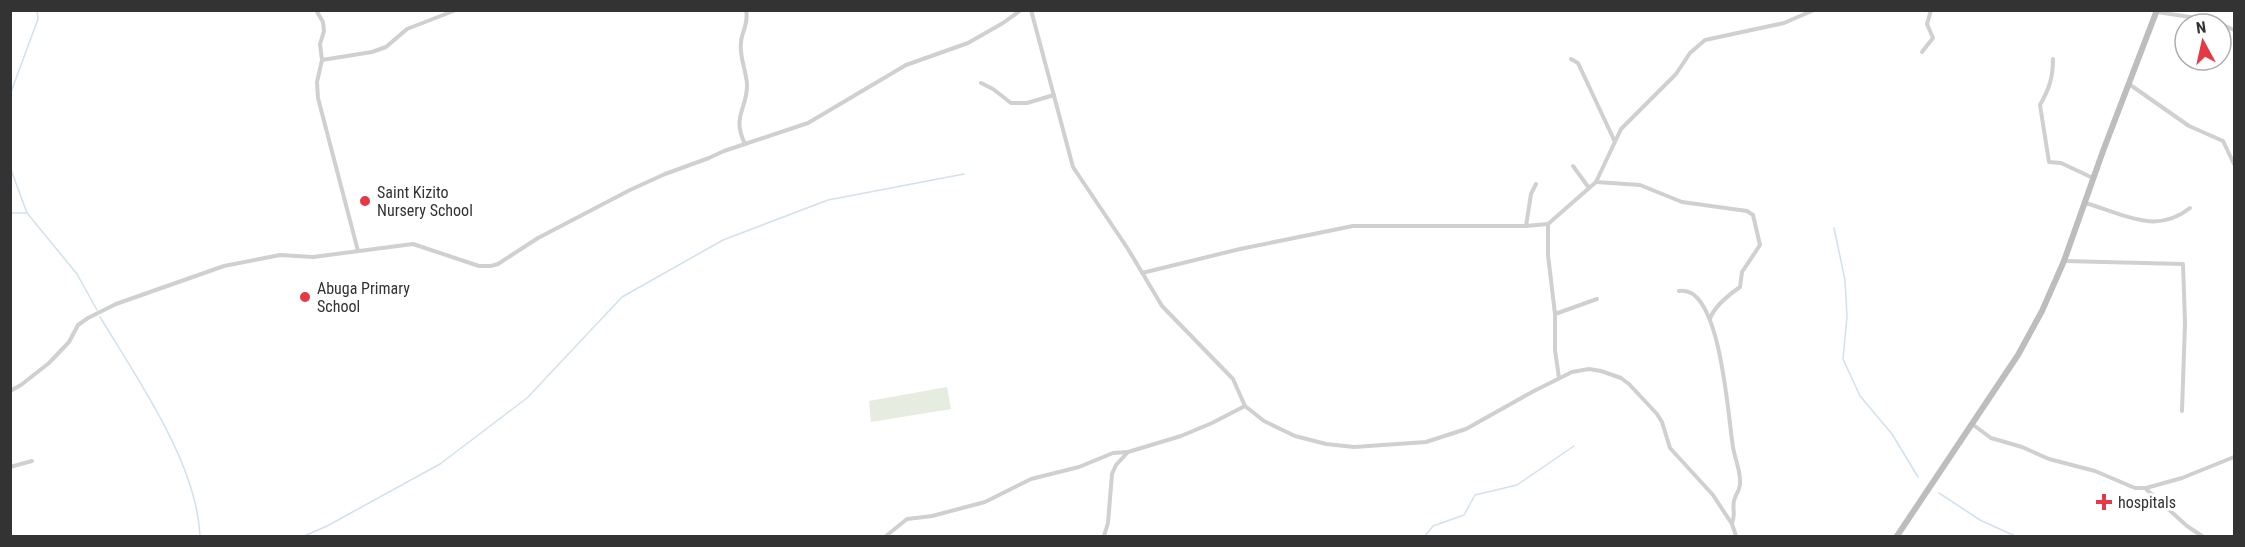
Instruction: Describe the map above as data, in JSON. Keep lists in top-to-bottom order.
{
  "places": {
    "other": ["Saint Kizito Nursery School", "Abuga Primary School"],
    "health": ["hospitals"]
  },
  "north": "top"
}
